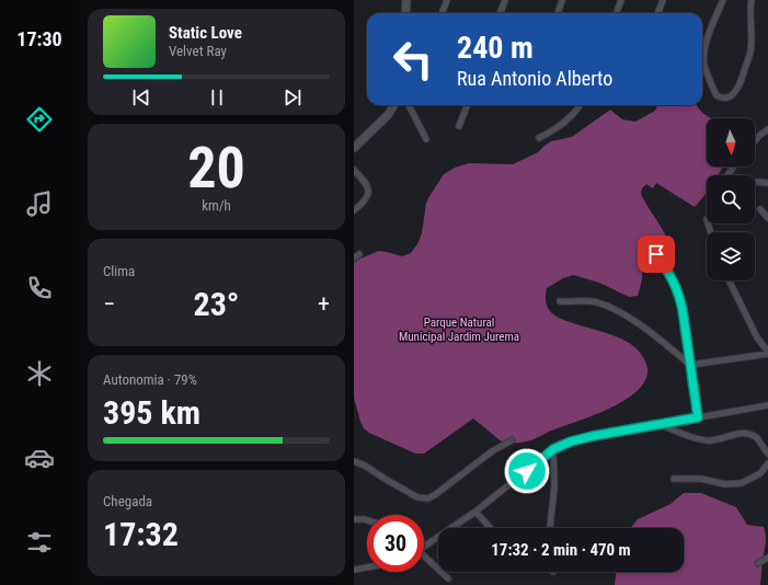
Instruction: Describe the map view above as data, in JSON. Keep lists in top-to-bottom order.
{
  "parks": ["Parque Natural Municipal Jardim Jurema"],
  "north": "bottom",
  "page": {
    "tabs": "17:30",
    "turn": ["240 m", "Rua Antonio Alberto"],
    "song": ["Static Love", "Velvet Ray"],
    "tile": [
      ["20", "km/h"],
      "Clima",
      ["Autonomia · 79%", "395 km"],
      ["Chegada", "17:32"]
    ],
    "heat": ["−", "23°", "+"],
    "limit": "30",
    "trip": "17:32 · 2 min · 470 m"
  }
}
